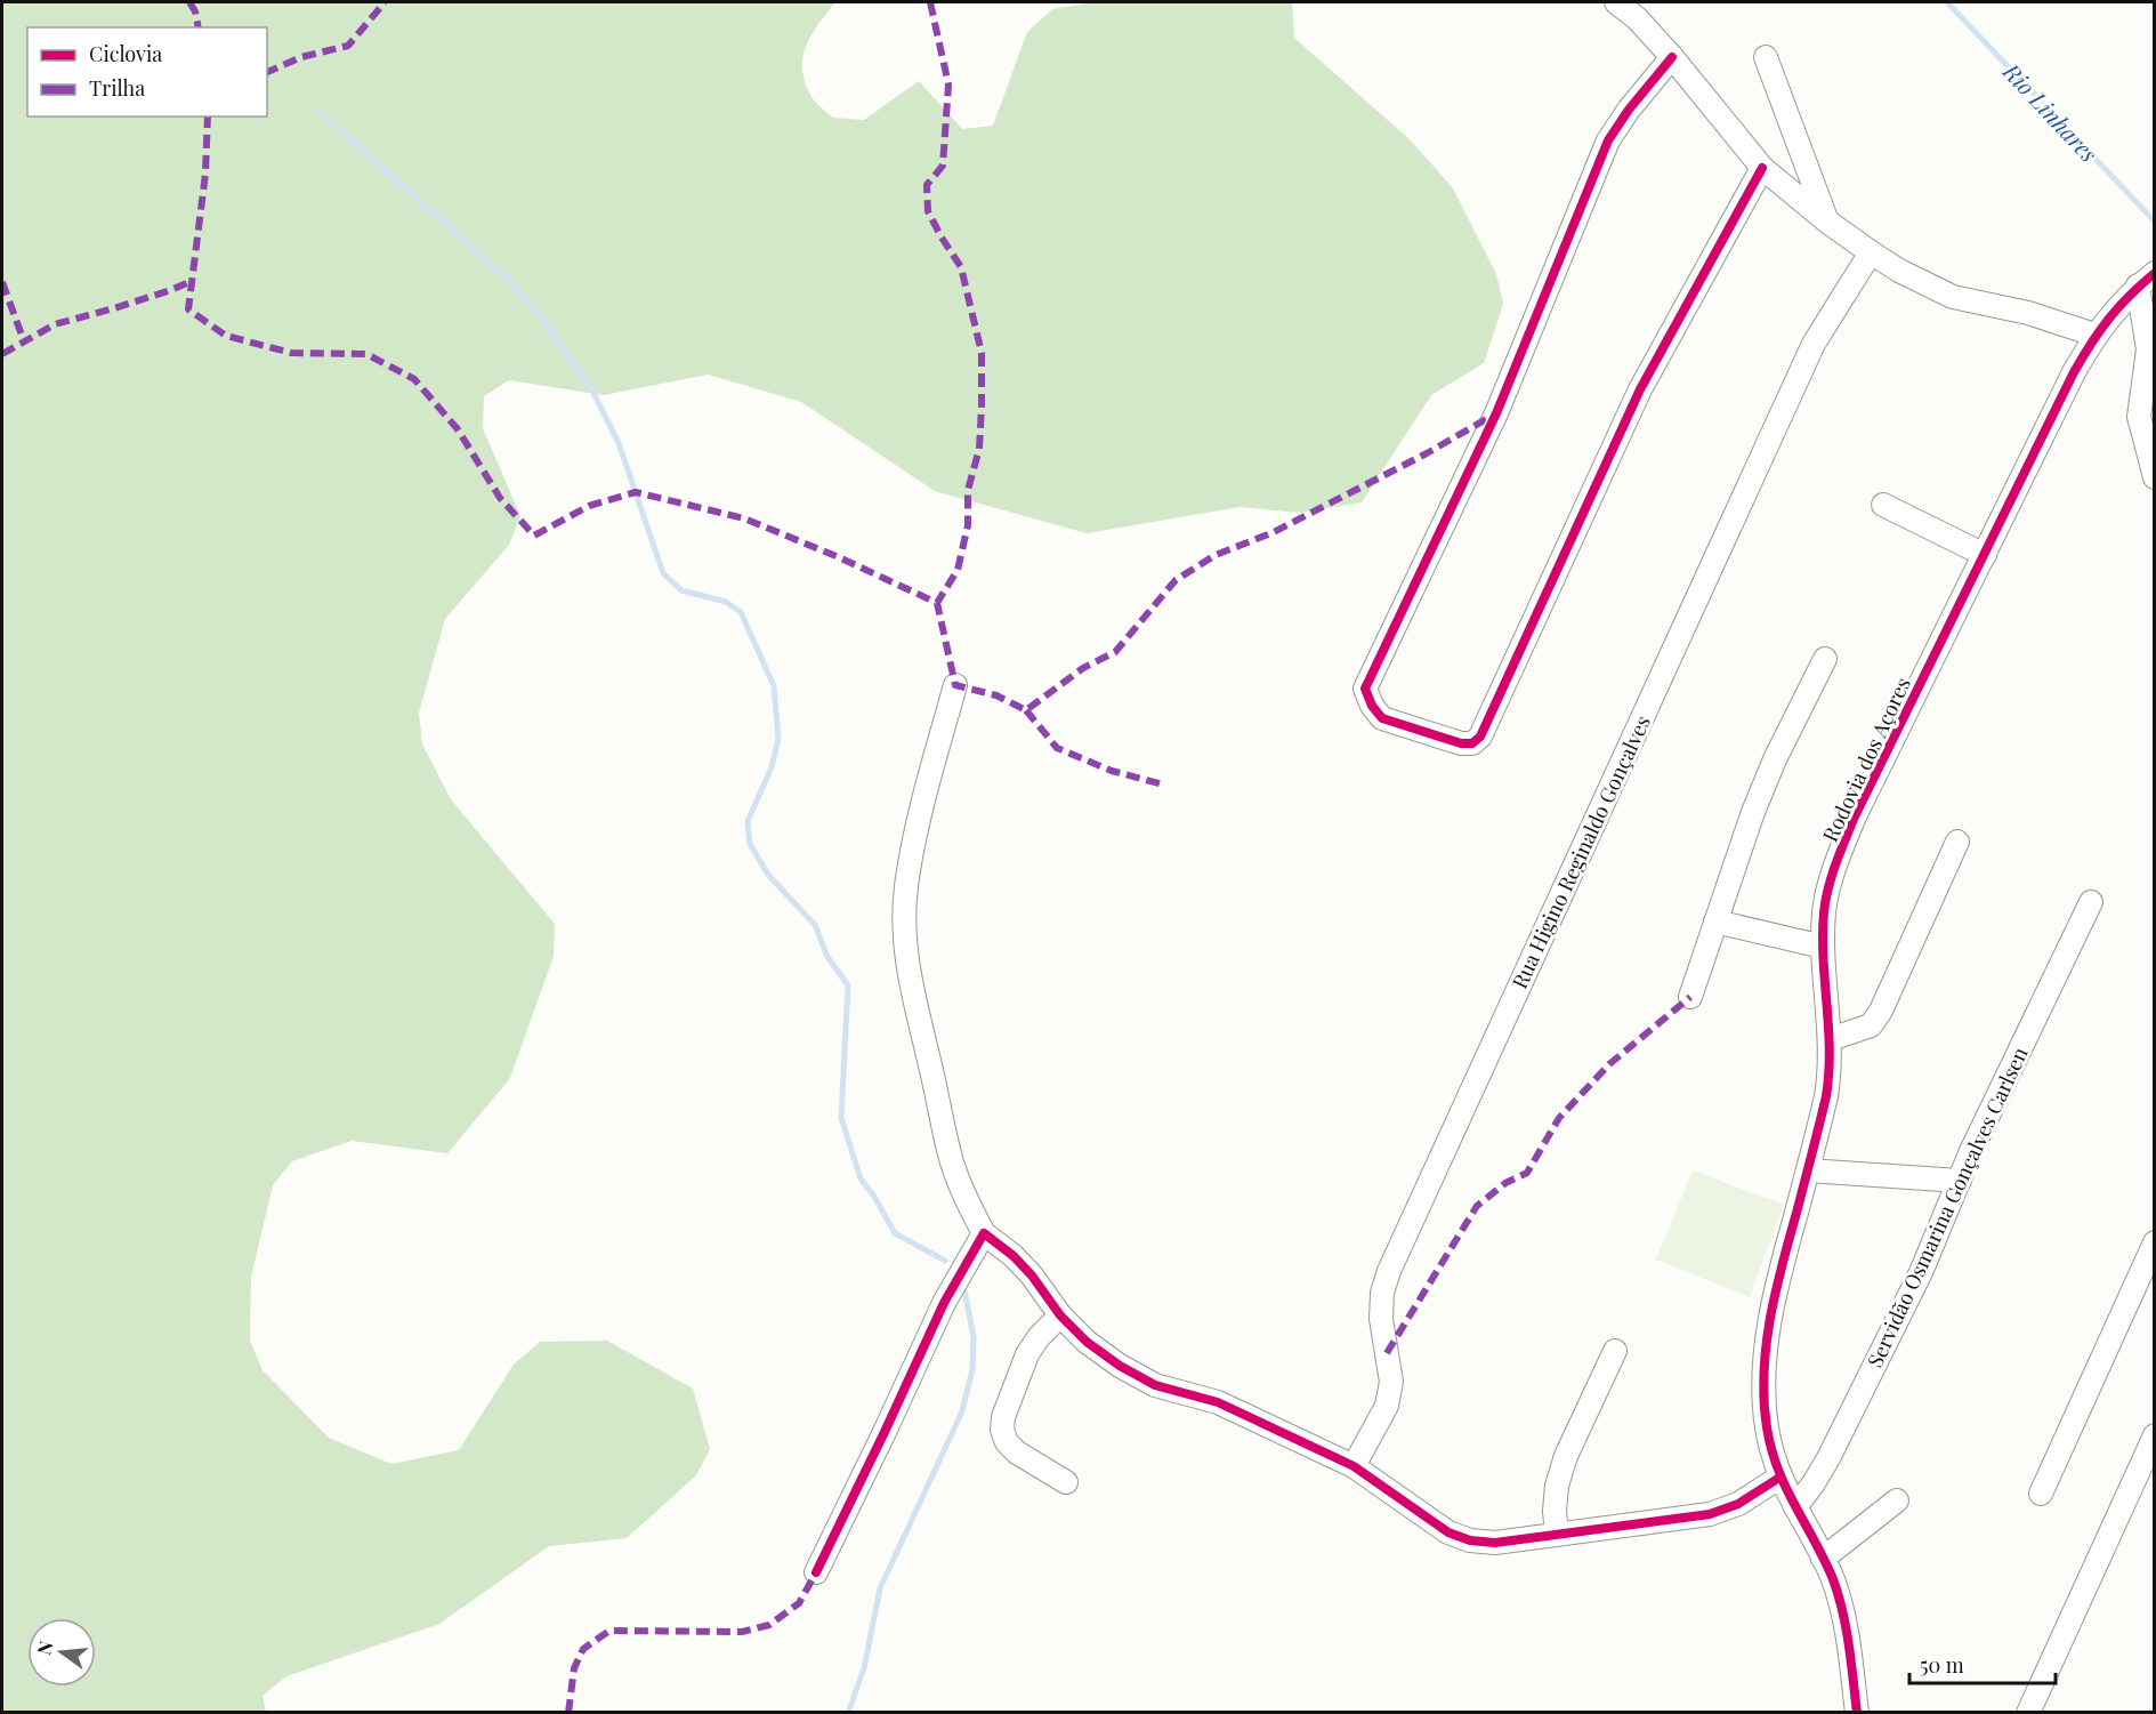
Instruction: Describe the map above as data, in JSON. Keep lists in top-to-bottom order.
{
  "streets": {
    "street": ["Rodovia dos Açores", "Rua Higino Reginaldo Gonçalves", "Servidão Osmarina Gonçalves Carlsen"]
  },
  "crossings": [
    ["Rodovia dos Açores", "Servidão Osmarina Gonçalves Carlsen"]
  ],
  "water": ["Rio Linhares"],
  "legend": ["Ciclovia", "Trilha"],
  "scale_bar": "50 m",
  "north": "left"
}
